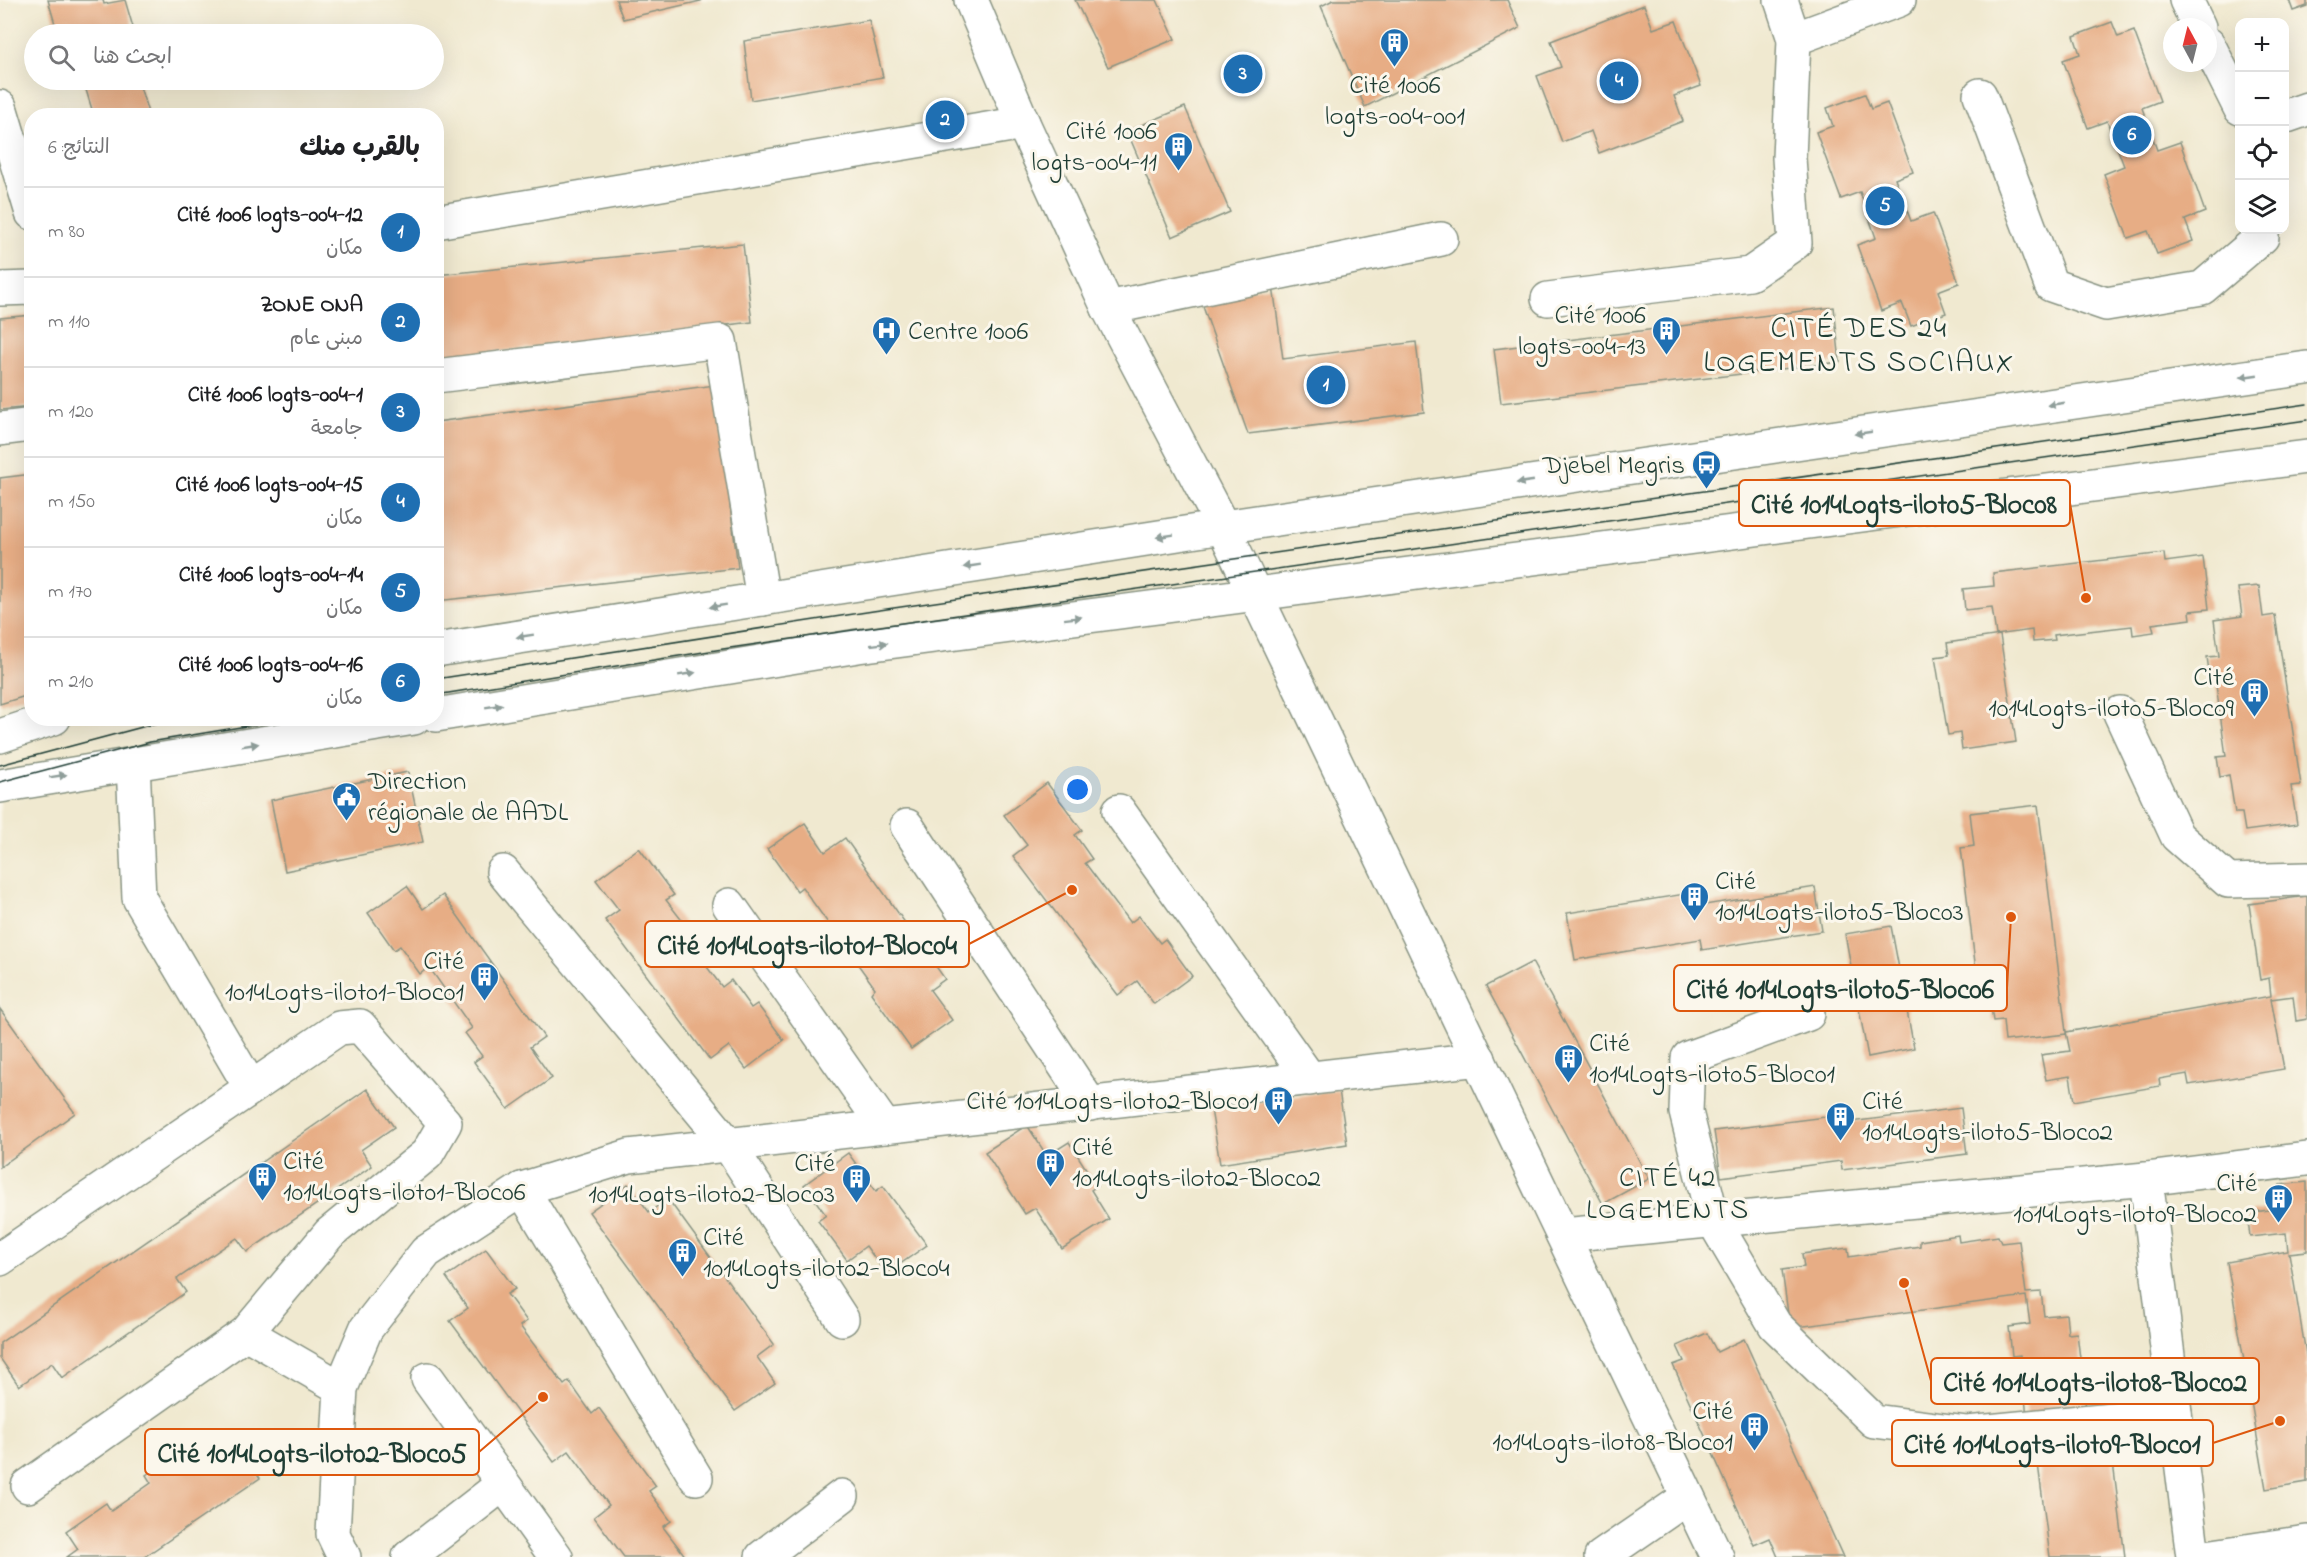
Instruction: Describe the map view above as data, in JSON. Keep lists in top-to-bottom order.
{
  "districts": ["CITÉ DES 24 LOGEMENTS SOCIAUX", "CITÉ 42 LOGEMENTS"],
  "places": {
    "building": [
      "Cité 1006 logts-004-001",
      "Cité 1006 logts-004-11",
      "Cité 1006 logts-004-13",
      "Cité 1014Logts-ilot05-Bloc09",
      "Cité 1014Logts-ilot05-Bloc03",
      "Cité 1014Logts-ilot01-Bloc01",
      "Cité 1014Logts-ilot05-Bloc01",
      "Cité 1014Logts-ilot02-Bloc01",
      "Cité 1014Logts-ilot05-Bloc02",
      "Cité 1014Logts-ilot02-Bloc02",
      "Cité 1014Logts-ilot01-Bloc06",
      "Cité 1014Logts-ilot02-Bloc03",
      "Cité 1014Logts-ilot09-Bloc02",
      "Cité 1014Logts-ilot02-Bloc04",
      "Cité 1014Logts-ilot08-Bloc01"
    ],
    "hospital": ["Centre 1006"],
    "bus stop": ["Djebel Megris"],
    "other": [
      "Cité 1014Logts-ilot05-Bloc08",
      "Cité 1014Logts-ilot01-Bloc04",
      "Cité 1014Logts-ilot05-Bloc06",
      "Cité 1014Logts-ilot08-Bloc02",
      "Cité 1014Logts-ilot02-Bloc05",
      "Cité 1014Logts-ilot09-Bloc01"
    ],
    "public building": ["Direction régionale de AADL"]
  },
  "north": "top",
  "page": {
    "map_buttons": ["+", "−"],
    "search": "ابحث هنا",
    "pins": [
      "3",
      "4",
      "2",
      "6",
      "5",
      "1"
    ],
    "heading": ["بالقرب منك", "النتائج: 6"],
    "list": [
      {
        "mark": "1",
        "name": "Cité 1006 logts-004-12",
        "note": "مكان",
        "value": "80 m"
      },
      {
        "mark": "2",
        "name": "ZONE ONA",
        "note": "مبنى عام",
        "value": "110 m"
      },
      {
        "mark": "3",
        "name": "Cité 1006 logts-004-1",
        "note": "جامعة",
        "value": "120 m"
      },
      {
        "mark": "4",
        "name": "Cité 1006 logts-004-15",
        "note": "مكان",
        "value": "150 m"
      },
      {
        "mark": "5",
        "name": "Cité 1006 logts-004-14",
        "note": "مكان",
        "value": "170 m"
      },
      {
        "mark": "6",
        "name": "Cité 1006 logts-004-16",
        "note": "مكان",
        "value": "210 m"
      }
    ]
  }
}
